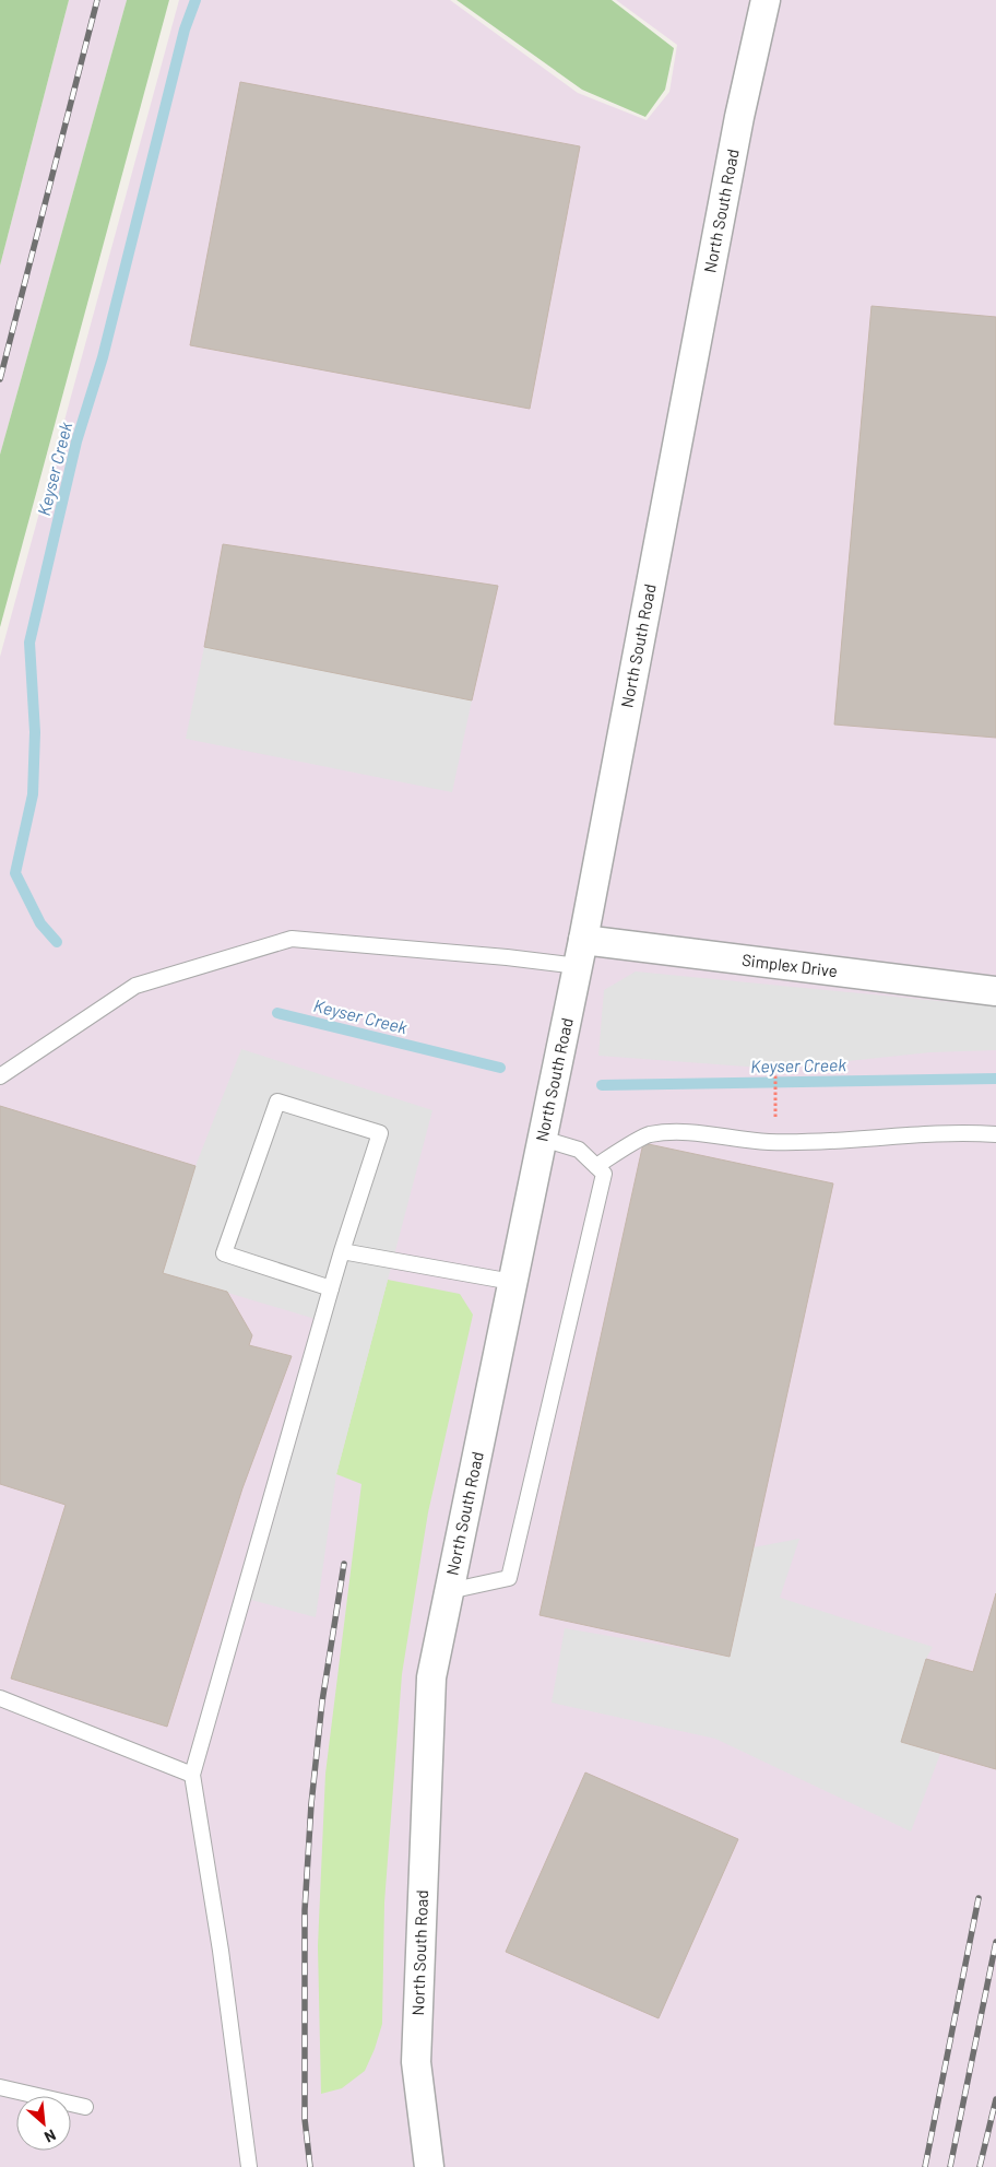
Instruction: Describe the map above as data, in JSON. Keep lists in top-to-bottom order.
{
  "streets": {
    "street": ["North South Road", "Simplex Drive"]
  },
  "crossings": [
    ["North South Road", "Simplex Drive"]
  ],
  "water": ["Keyser Creek"],
  "north": "bottom right"
}
